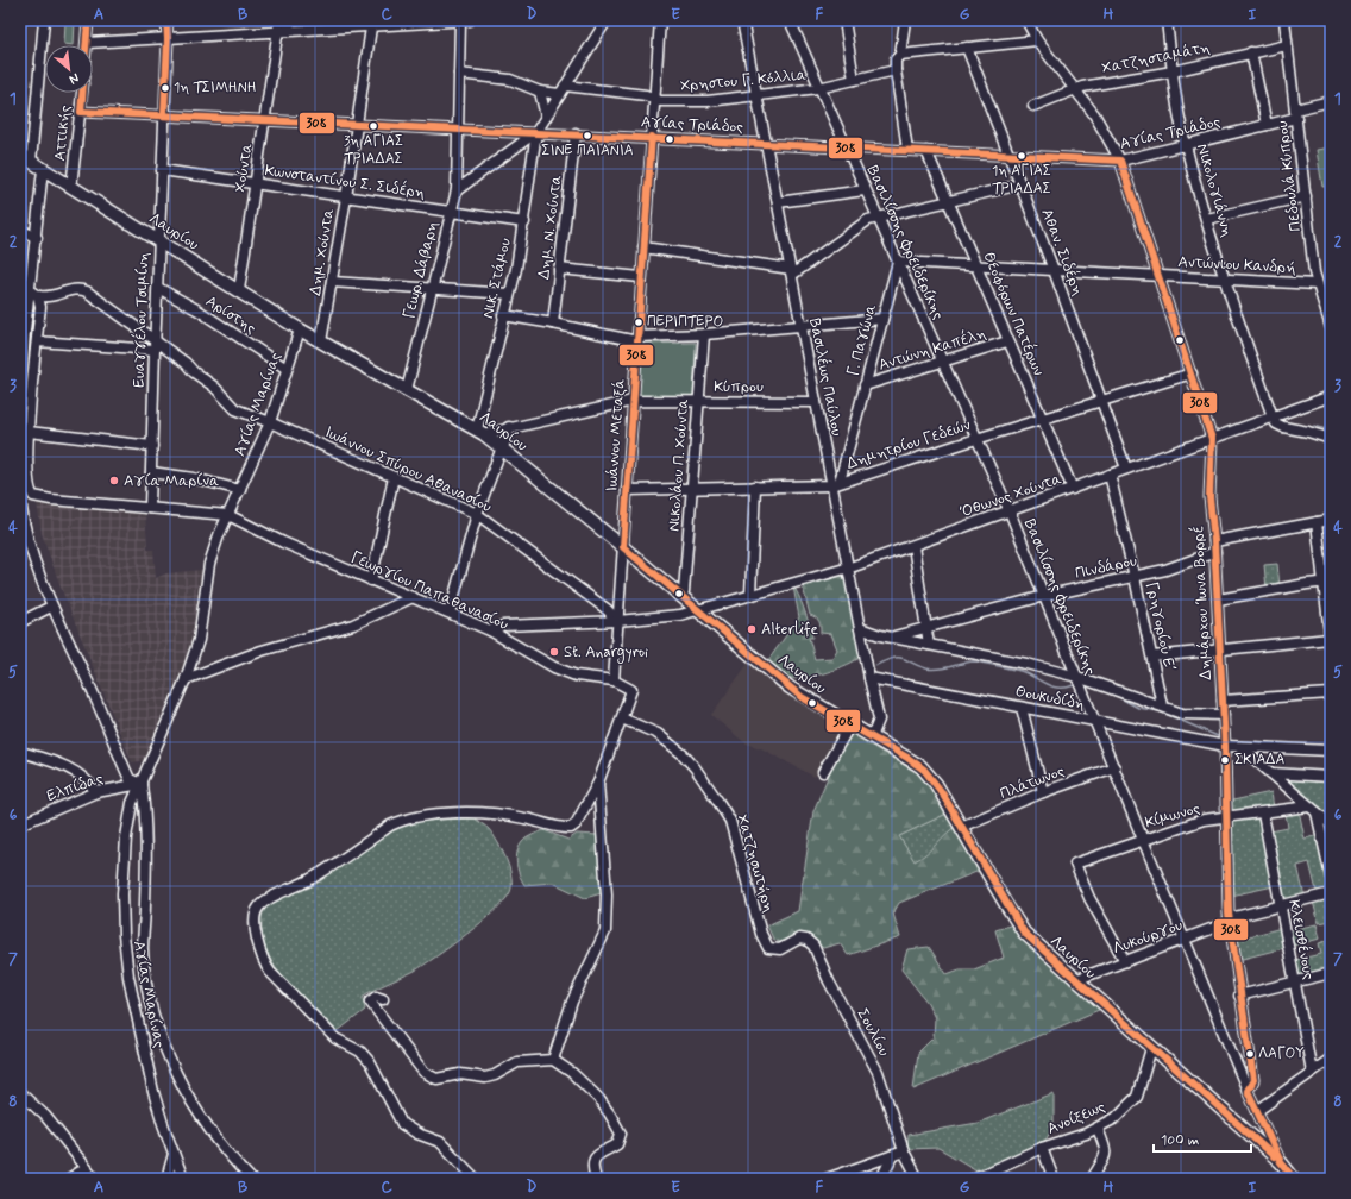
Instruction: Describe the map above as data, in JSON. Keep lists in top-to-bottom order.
{
  "streets": {
    "main road": ["Λαυρίου"],
    "street": [
      "Χατζησταμάτη",
      "Χρηστου Γ. Κόλλια",
      "Αγίας Τριάδος",
      "Αττικής",
      "Χούντα",
      "Πεδουλά Κύπρου",
      "Κωνσταντίνου Σ. Σιδέρη",
      "Νικολογιάννη",
      "Δημ. Ν. Χούντα",
      "Βασιλίσσης Φρειδερίκης",
      "Δημ. Χούντα",
      "Αθαν. Σιδέρη",
      "Αντώνιου Κανδρή",
      "Γεωρ. Δάβαρη",
      "Νικ. Στάμου",
      "Θεοφόρων Πατέρων",
      "Αρίστης",
      "Ευαγγέλου Τσιμίνη",
      "Γ. Παγώνα",
      "Αντώνη Καπέλη",
      "Βασιλέως Παύλου",
      "Κύπρου",
      "Αγίας Μαρίνας",
      "Ιωάννου Μεταξά",
      "Δημητρίου Γεδεών",
      "Νικολάου Π. Χούντα",
      "Ιωάννου Σπύρου Αθανασίου",
      "Όθωνος Χούντα",
      "Πινδάρου",
      "Γεωργίου Παπαθανασίου",
      "Δημάρχου Ίωνα Βορρέ",
      "Γρηγορίου Ε΄",
      "Θουκυδίδη",
      "Πλάτωνος",
      "Ελπίδας",
      "Κίμωνος",
      "Χατζησωτήρη",
      "Λυκούργου",
      "Κλεισθένους",
      "Σουλίου",
      "Ανοίξεως"
    ]
  },
  "crossings": [
    ["Χατζησταμάτη", "Πεδουλά Κύπρου"],
    ["Χατζησταμάτη", "Νικολογιάννη"],
    ["Χατζησταμάτη", "Δημάρχου Ίωνα Βορρέ"],
    ["Χρηστου Γ. Κόλλια", "Βασιλίσσης Φρειδερίκης"],
    ["Χρηστου Γ. Κόλλια", "Γεωρ. Δάβαρη"],
    ["Χρηστου Γ. Κόλλια", "Βασιλέως Παύλου"],
    ["Χρηστου Γ. Κόλλια", "Ιωάννου Μεταξά"],
    ["Αγίας Τριάδος", "Αττικής"],
    ["Αγίας Τριάδος", "Χούντα"],
    ["Αγίας Τριάδος", "Πεδουλά Κύπρου"],
    ["Αγίας Τριάδος", "Νικολογιάννη"],
    ["Αγίας Τριάδος", "Δημ. Ν. Χούντα"],
    ["Αγίας Τριάδος", "Βασιλίσσης Φρειδερίκης"],
    ["Αγίας Τριάδος", "Δημ. Χούντα"],
    ["Αγίας Τριάδος", "Αθαν. Σιδέρη"],
    ["Αγίας Τριάδος", "Γεωρ. Δάβαρη"],
    ["Αγίας Τριάδος", "Νικ. Στάμου"],
    ["Αγίας Τριάδος", "Θεοφόρων Πατέρων"],
    ["Αγίας Τριάδος", "Ευαγγέλου Τσιμίνη"],
    ["Αγίας Τριάδος", "Βασιλέως Παύλου"],
    ["Αγίας Τριάδος", "Ιωάννου Μεταξά"],
    ["Αγίας Τριάδος", "Δημάρχου Ίωνα Βορρέ"],
    ["Αττικής", "Λαυρίου"],
    ["Χούντα", "Κωνσταντίνου Σ. Σιδέρη"],
    ["Χούντα", "Λαυρίου"],
    ["Πεδουλά Κύπρου", "Αντώνιου Κανδρή"],
    ["Κωνσταντίνου Σ. Σιδέρη", "Δημ. Χούντα"],
    ["Κωνσταντίνου Σ. Σιδέρη", "Γεωρ. Δάβαρη"],
    ["Κωνσταντίνου Σ. Σιδέρη", "Νικ. Στάμου"],
    ["Κωνσταντίνου Σ. Σιδέρη", "Ευαγγέλου Τσιμίνη"],
    ["Νικολογιάννη", "Αντώνιου Κανδρή"],
    ["Νικολογιάννη", "Όθωνος Χούντα"],
    ["Λαυρίου", "Βασιλίσσης Φρειδερίκης"],
    ["Λαυρίου", "Δημ. Χούντα"],
    ["Λαυρίου", "Γεωρ. Δάβαρη"],
    ["Λαυρίου", "Νικ. Στάμου"],
    ["Λαυρίου", "Ευαγγέλου Τσιμίνη"],
    ["Λαυρίου", "Βασιλέως Παύλου"],
    ["Λαυρίου", "Κύπρου"],
    ["Λαυρίου", "Αγίας Μαρίνας"],
    ["Λαυρίου", "Ιωάννου Μεταξά"],
    ["Λαυρίου", "Νικολάου Π. Χούντα"],
    ["Λαυρίου", "Όθωνος Χούντα"],
    ["Λαυρίου", "Πλάτωνος"],
    ["Λαυρίου", "Λυκούργου"],
    ["Λαυρίου", "Ανοίξεως"],
    ["Βασιλίσσης Φρειδερίκης", "Αντώνιου Κανδρή"],
    ["Βασιλίσσης Φρειδερίκης", "Γ. Παγώνα"],
    ["Βασιλίσσης Φρειδερίκης", "Αντώνη Καπέλη"],
    ["Βασιλίσσης Φρειδερίκης", "Δημητρίου Γεδεών"],
    ["Βασιλίσσης Φρειδερίκης", "Όθωνος Χούντα"],
    ["Βασιλίσσης Φρειδερίκης", "Πινδάρου"],
    ["Βασιλίσσης Φρειδερίκης", "Δημάρχου Ίωνα Βορρέ"],
    ["Βασιλίσσης Φρειδερίκης", "Θουκυδίδη"],
    ["Βασιλίσσης Φρειδερίκης", "Πλάτωνος"],
    ["Βασιλίσσης Φρειδερίκης", "Κίμωνος"],
    ["Βασιλίσσης Φρειδερίκης", "Λυκούργου"],
    ["Αθαν. Σιδέρη", "Αντώνιου Κανδρή"],
    ["Αθαν. Σιδέρη", "Δημητρίου Γεδεών"],
    ["Αθαν. Σιδέρη", "Όθωνος Χούντα"],
    ["Αντώνιου Κανδρή", "Θεοφόρων Πατέρων"],
    ["Αντώνιου Κανδρή", "Γ. Παγώνα"],
    ["Αντώνιου Κανδρή", "Δημάρχου Ίωνα Βορρέ"],
    ["Νικ. Στάμου", "Κύπρου"],
    ["Θεοφόρων Πατέρων", "Αντώνη Καπέλη"],
    ["Θεοφόρων Πατέρων", "Δημητρίου Γεδεών"],
    ["Θεοφόρων Πατέρων", "Όθωνος Χούντα"],
    ["Αρίστης", "Ευαγγέλου Τσιμίνη"],
    ["Αρίστης", "Αγίας Μαρίνας"],
    ["Ευαγγέλου Τσιμίνη", "Ιωάννου Σπύρου Αθανασίου"],
    ["Ευαγγέλου Τσιμίνη", "Γεωργίου Παπαθανασίου"],
    ["Γ. Παγώνα", "Αντώνη Καπέλη"],
    ["Γ. Παγώνα", "Βασιλέως Παύλου"],
    ["Γ. Παγώνα", "Δημητρίου Γεδεών"],
    ["Βασιλέως Παύλου", "Κύπρου"],
    ["Βασιλέως Παύλου", "Δημητρίου Γεδεών"],
    ["Βασιλέως Παύλου", "Όθωνος Χούντα"],
    ["Βασιλέως Παύλου", "Θουκυδίδη"],
    ["Κύπρου", "Ιωάννου Μεταξά"],
    ["Κύπρου", "Νικολάου Π. Χούντα"],
    ["Αγίας Μαρίνας", "Ιωάννου Σπύρου Αθανασίου"],
    ["Αγίας Μαρίνας", "Γεωργίου Παπαθανασίου"],
    ["Αγίας Μαρίνας", "Ελπίδας"],
    ["Ιωάννου Μεταξά", "Δημητρίου Γεδεών"],
    ["Ιωάννου Μεταξά", "Ιωάννου Σπύρου Αθανασίου"],
    ["Ιωάννου Μεταξά", "Όθωνος Χούντα"],
    ["Ιωάννου Μεταξά", "Γεωργίου Παπαθανασίου"],
    ["Δημητρίου Γεδεών", "Νικολάου Π. Χούντα"],
    ["Δημητρίου Γεδεών", "Δημάρχου Ίωνα Βορρέ"],
    ["Ιωάννου Σπύρου Αθανασίου", "Όθωνος Χούντα"],
    ["Ιωάννου Σπύρου Αθανασίου", "Γεωργίου Παπαθανασίου"],
    ["Όθωνος Χούντα", "Γεωργίου Παπαθανασίου"],
    ["Όθωνος Χούντα", "Δημάρχου Ίωνα Βορρέ"],
    ["Όθωνος Χούντα", "Γρηγορίου Ε΄"],
    ["Πινδάρου", "Δημάρχου Ίωνα Βορρέ"],
    ["Πινδάρου", "Γρηγορίου Ε΄"],
    ["Γεωργίου Παπαθανασίου", "Χατζησωτήρη"],
    ["Δημάρχου Ίωνα Βορρέ", "Θουκυδίδη"],
    ["Δημάρχου Ίωνα Βορρέ", "Κίμωνος"],
    ["Δημάρχου Ίωνα Βορρέ", "Λυκούργου"],
    ["Κίμωνος", "Λυκούργου"],
    ["Κίμωνος", "Κλεισθένους"],
    ["Χατζησωτήρη", "Σουλίου"],
    ["Λυκούργου", "Κλεισθένους"]
  ],
  "places": [
    "1η ΤΣΙΜΗΝΗ",
    "3η ΑΓΙΑΣ ΤΡΙΑΔΑΣ",
    "ΣΙΝΕ ΠΑΙΑΝΙΑ",
    "1η ΑΓΙΑΣ ΤΡΙΑΔΑΣ",
    "ΠΕΡΙΠΤΕΡΟ",
    "Αγία Μαρίνα",
    "Alterlife",
    "St. Anargyroi",
    "ΣΚΙΑΔΑ",
    "ΛΑΓΟΥ"
  ],
  "lines": ["transit line 308"],
  "scale_bar": "100 m",
  "north": "bottom right",
  "grid": {
    "columns": [
      "A",
      "B",
      "C",
      "D",
      "E",
      "F",
      "G",
      "H",
      "I"
    ],
    "rows": [
      "1",
      "2",
      "3",
      "4",
      "5",
      "6",
      "7",
      "8"
    ]
  }
}
